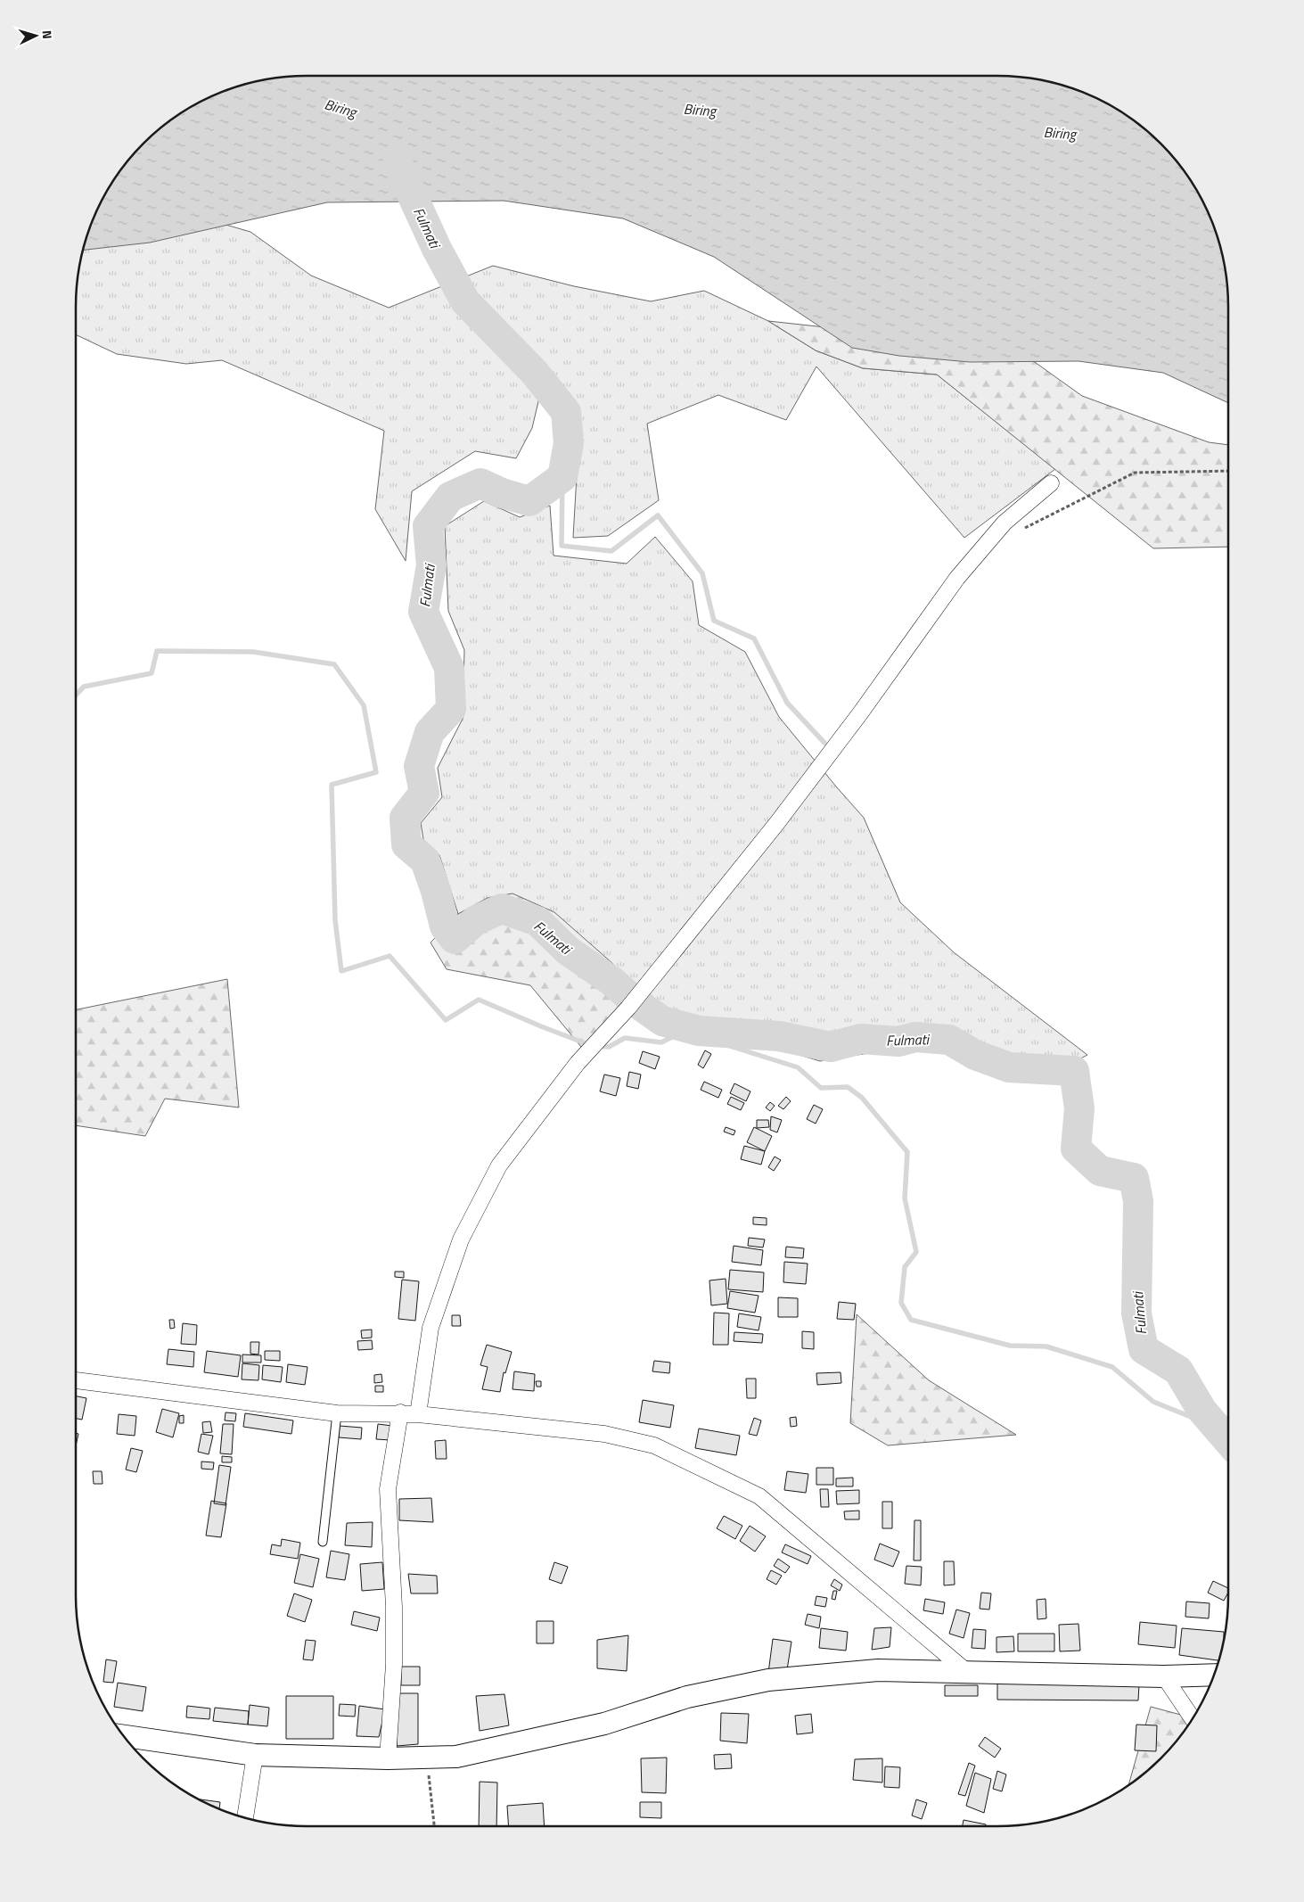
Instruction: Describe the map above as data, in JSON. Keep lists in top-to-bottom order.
{
  "water": ["Biring", "Fulmati"],
  "north": "right"
}
